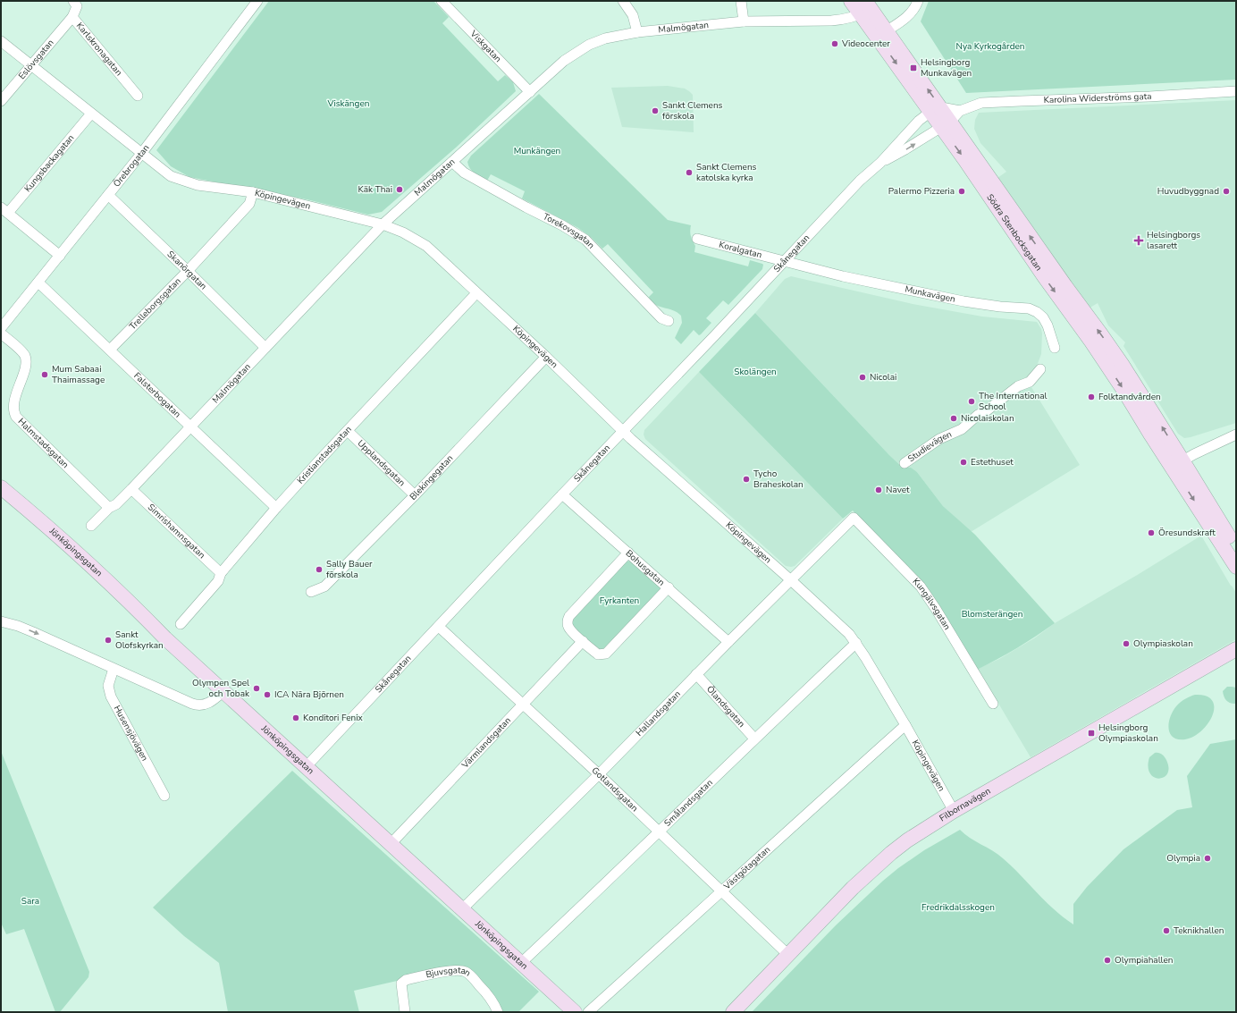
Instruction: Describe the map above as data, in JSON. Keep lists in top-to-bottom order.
{
  "streets": {
    "street": [
      "Malmögatan",
      "Viskgatan",
      "Karlskronagatan",
      "Eslövsgatan",
      "Karolina Widerströms gata",
      "Kungsbackagatan",
      "Örebrogatan",
      "Köpingevägen",
      "Torekovsgatan",
      "Södra Stenbocksgatan",
      "Koralgatan",
      "Skånegatan",
      "Skanörgatan",
      "Munkavägen",
      "Trelleborgsgatan",
      "Falsterbogatan",
      "Halmstadsgatan",
      "Studievägen",
      "Kristianstadsgatan",
      "Upplandsgatan",
      "Blekingegatan",
      "Simrishamnsgatan",
      "Jönköpingsgatan",
      "Bohusgatan",
      "Kungälvsgatan",
      "Ölandsgatan",
      "Hallandsgatan",
      "Husensjövägen",
      "Värmlandsgatan",
      "Gotlandsgatan",
      "Smålandsgatan",
      "Filbornavägen",
      "Västgötagatan",
      "Bjuvsgatan"
    ]
  },
  "crossings": [
    ["Malmögatan", "Viskgatan"],
    ["Malmögatan", "Köpingevägen"],
    ["Malmögatan", "Torekovsgatan"],
    ["Malmögatan", "Södra Stenbocksgatan"],
    ["Malmögatan", "Skanörgatan"],
    ["Malmögatan", "Falsterbogatan"],
    ["Malmögatan", "Halmstadsgatan"],
    ["Malmögatan", "Simrishamnsgatan"],
    ["Karlskronagatan", "Eslövsgatan"],
    ["Eslövsgatan", "Köpingevägen"],
    ["Karolina Widerströms gata", "Skånegatan"],
    ["Kungsbackagatan", "Köpingevägen"],
    ["Örebrogatan", "Köpingevägen"],
    ["Örebrogatan", "Skanörgatan"],
    ["Örebrogatan", "Falsterbogatan"],
    ["Köpingevägen", "Skånegatan"],
    ["Köpingevägen", "Trelleborgsgatan"],
    ["Köpingevägen", "Kristianstadsgatan"],
    ["Köpingevägen", "Blekingegatan"],
    ["Köpingevägen", "Hallandsgatan"],
    ["Köpingevägen", "Smålandsgatan"],
    ["Köpingevägen", "Filbornavägen"],
    ["Köpingevägen", "Västgötagatan"],
    ["Södra Stenbocksgatan", "Skånegatan"],
    ["Koralgatan", "Skånegatan"],
    ["Koralgatan", "Munkavägen"],
    ["Skånegatan", "Munkavägen"],
    ["Skånegatan", "Jönköpingsgatan"],
    ["Skånegatan", "Bohusgatan"],
    ["Skånegatan", "Gotlandsgatan"],
    ["Skanörgatan", "Trelleborgsgatan"],
    ["Trelleborgsgatan", "Falsterbogatan"],
    ["Falsterbogatan", "Kristianstadsgatan"],
    ["Kristianstadsgatan", "Upplandsgatan"],
    ["Kristianstadsgatan", "Simrishamnsgatan"],
    ["Upplandsgatan", "Blekingegatan"],
    ["Jönköpingsgatan", "Hallandsgatan"],
    ["Jönköpingsgatan", "Värmlandsgatan"],
    ["Jönköpingsgatan", "Smålandsgatan"],
    ["Bohusgatan", "Hallandsgatan"],
    ["Kungälvsgatan", "Hallandsgatan"],
    ["Ölandsgatan", "Hallandsgatan"],
    ["Ölandsgatan", "Smålandsgatan"],
    ["Hallandsgatan", "Gotlandsgatan"],
    ["Värmlandsgatan", "Gotlandsgatan"],
    ["Gotlandsgatan", "Smålandsgatan"],
    ["Gotlandsgatan", "Filbornavägen"],
    ["Gotlandsgatan", "Västgötagatan"]
  ],
  "parks": [
    "Nya Kyrkogården",
    "Viskängen",
    "Munkängen",
    "Skolängen",
    "Fyrkanten",
    "Blomsterängen",
    "Sara",
    "Fredrikdalsskogen"
  ],
  "places": {
    "other": [
      "Videocenter",
      "Sankt Clemens förskola",
      "Sankt Clemens katolska kyrka",
      "Käk Thai",
      "Palermo Pizzeria",
      "Huvudbyggnad",
      "Mum Sabaai Thaimassage",
      "Nicolai",
      "Folktandvården",
      "The International School",
      "Nicolaiskolan",
      "Estethuset",
      "Tycho Braheskolan",
      "Navet",
      "Öresundskraft",
      "Sally Bauer förskola",
      "Sankt Olofskyrkan",
      "Olympiaskolan",
      "Olympen Spel och Tobak",
      "ICA Nära Björnen",
      "Konditori Fenix",
      "Olympia",
      "Teknikhallen",
      "Olympiahallen"
    ],
    "transit": ["Helsingborg Munkavägen", "Helsingborg Olympiaskolan"],
    "health": ["Helsingborgs lasarett"]
  }
}
